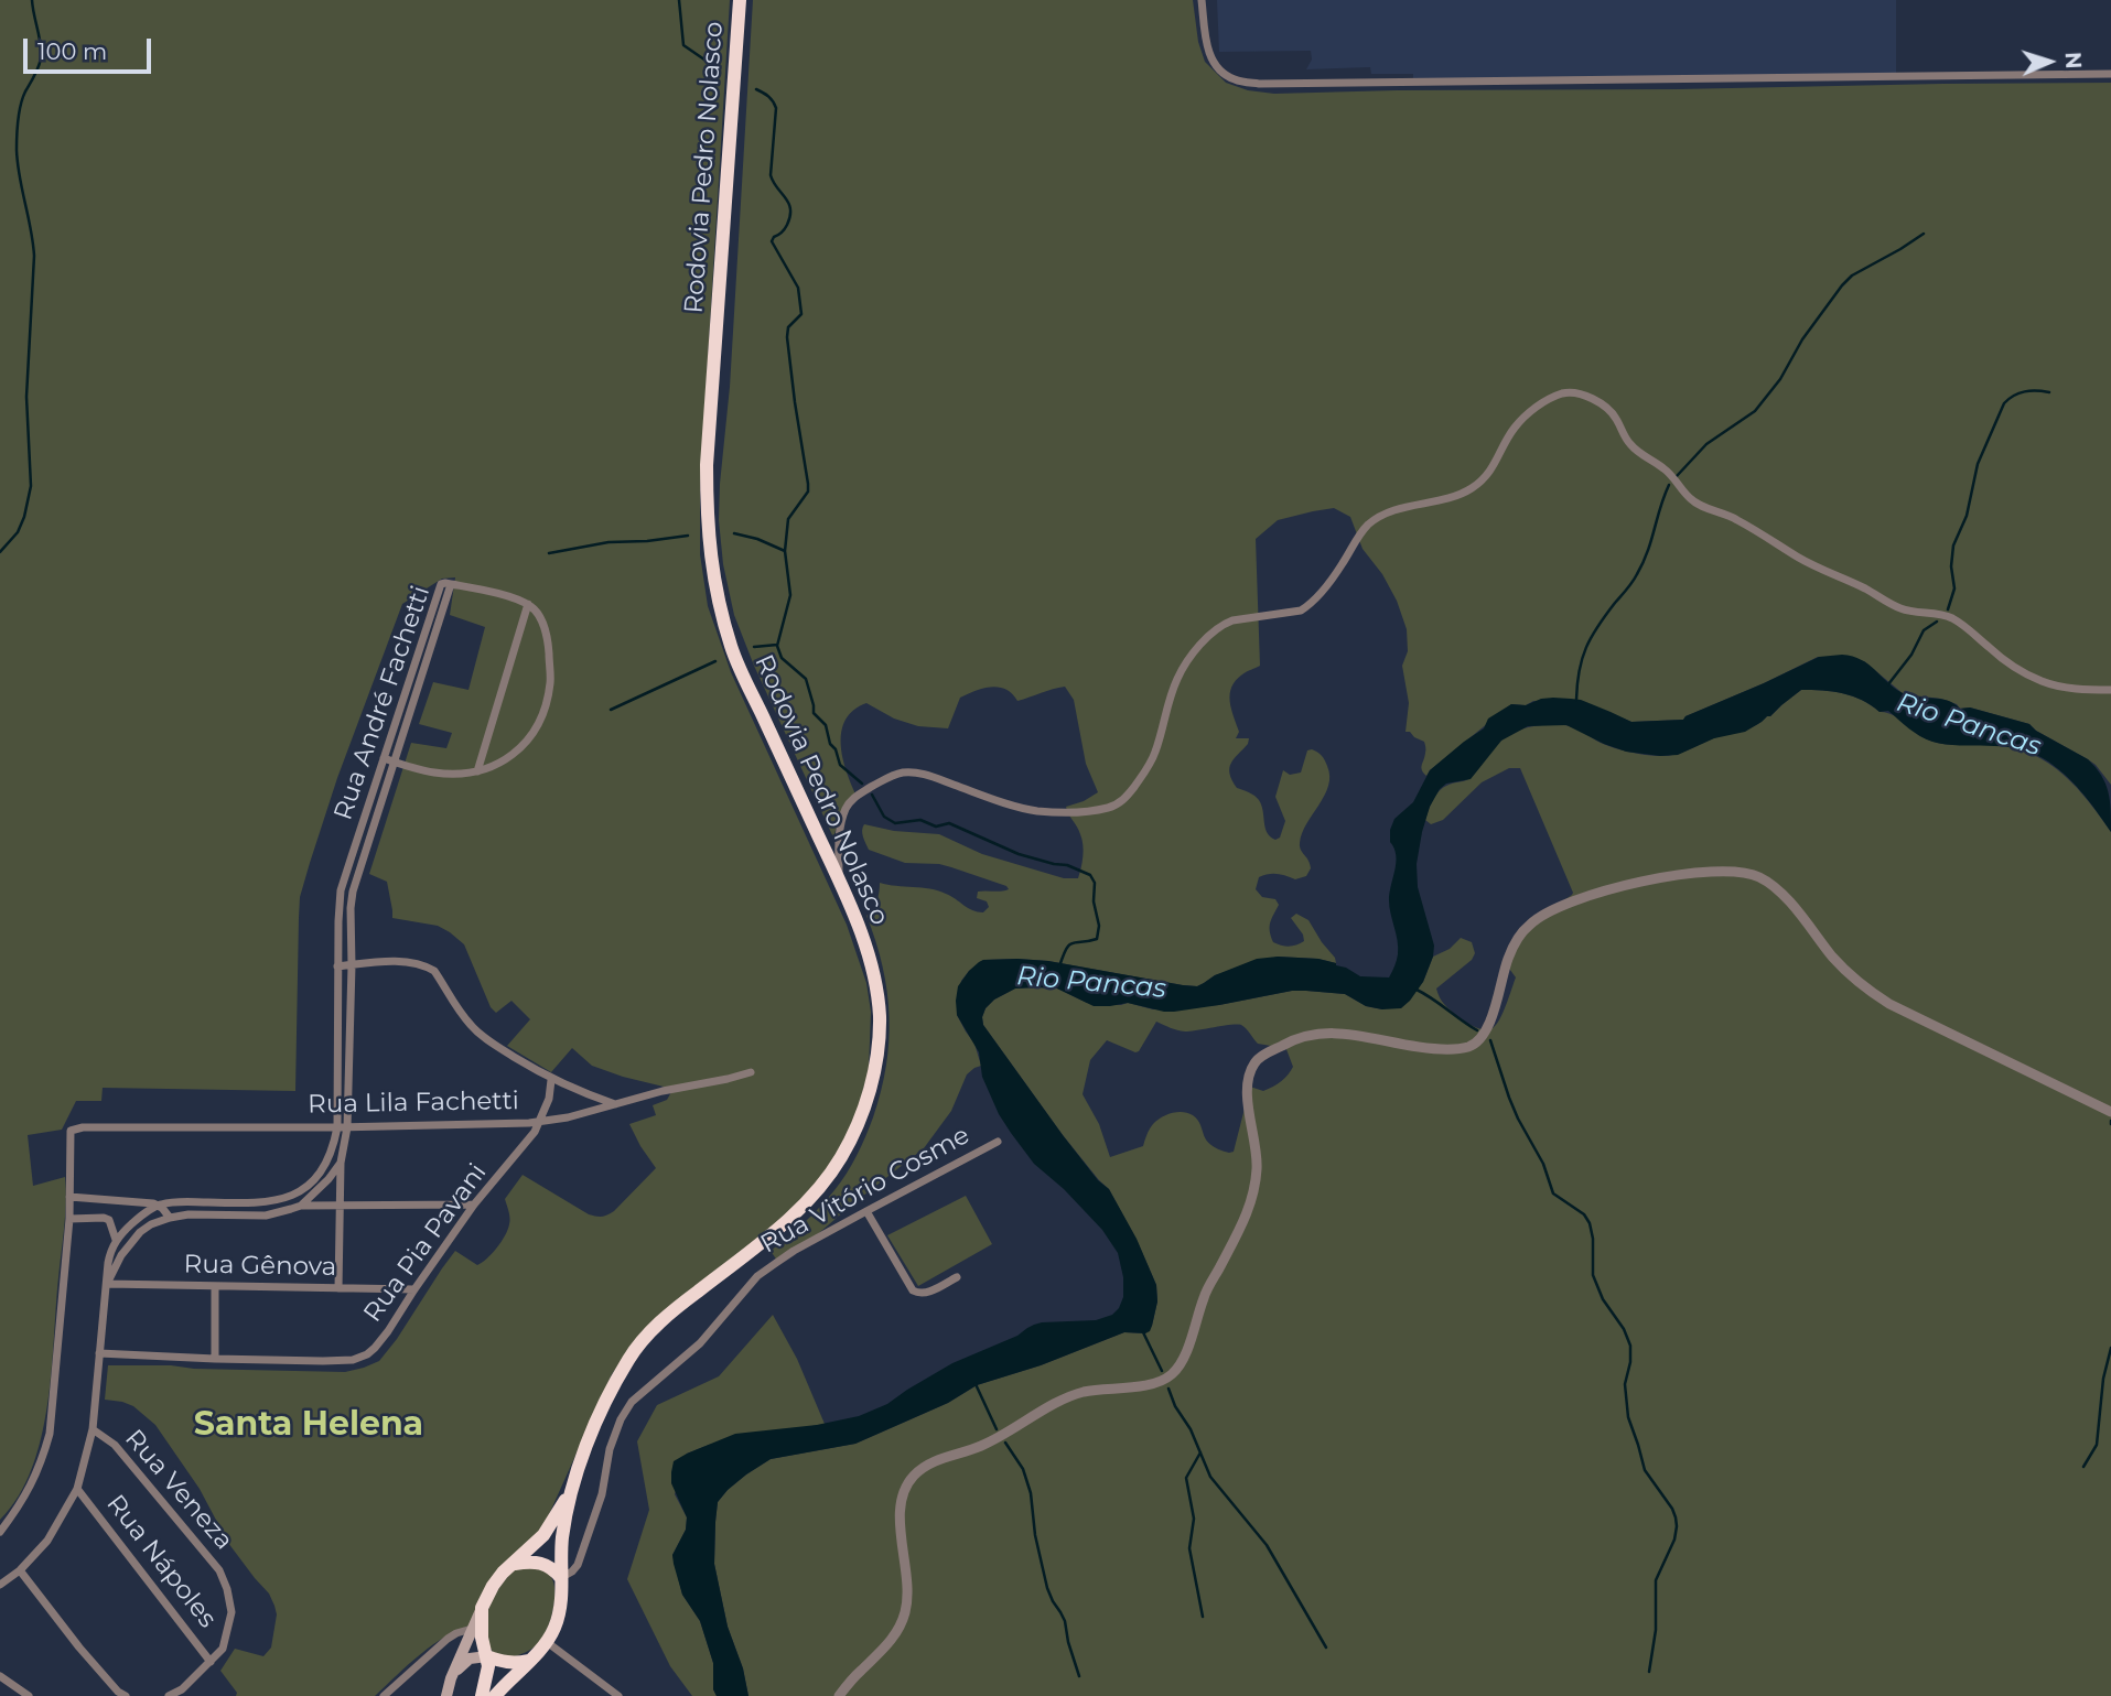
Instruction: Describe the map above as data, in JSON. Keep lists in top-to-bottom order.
{
  "streets": {
    "highway": ["Rodovia Pedro Nolasco"],
    "street": [
      "Rua André Fachetti",
      "Rua Lila Fachetti",
      "Rua Vitório Cosme",
      "Rua Pia Pavani",
      "Rua Gênova",
      "Rua Veneza",
      "Rua Nápoles"
    ]
  },
  "crossings": [
    ["Rodovia Pedro Nolasco", "Rua Vitório Cosme"],
    ["Rua André Fachetti", "Rua Lila Fachetti"],
    ["Rua André Fachetti", "Rua Gênova"],
    ["Rua Lila Fachetti", "Rua Pia Pavani"],
    ["Rua Pia Pavani", "Rua Gênova"],
    ["Rua Veneza", "Rua Nápoles"]
  ],
  "districts": ["Santa Helena"],
  "water": ["Rio Pancas"],
  "scale_bar": "100 m",
  "north": "right"
}
